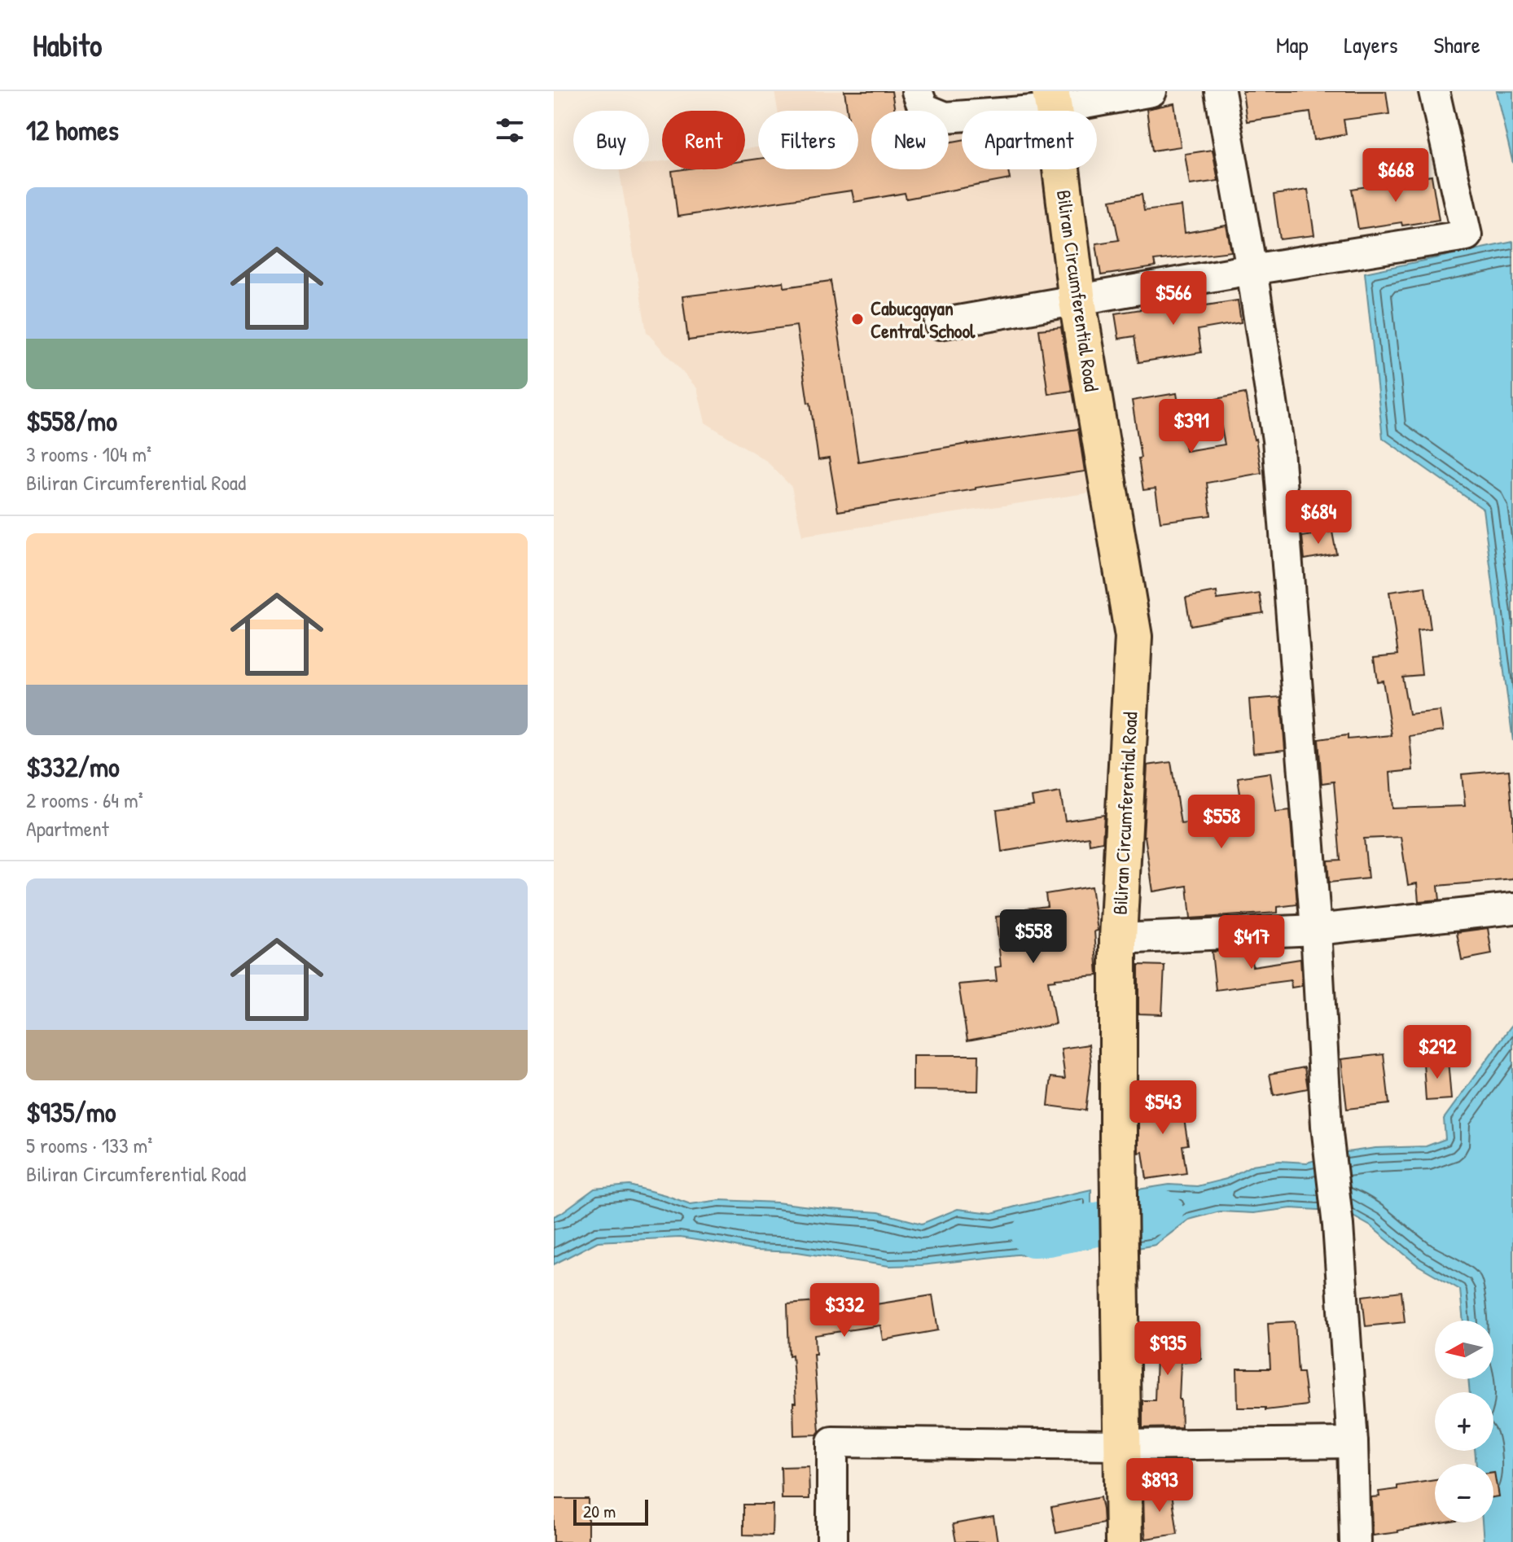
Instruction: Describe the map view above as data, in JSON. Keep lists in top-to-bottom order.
{
  "streets": {
    "main road": ["Biliran Circumferential Road"]
  },
  "places": ["Cabucgayan Central School"],
  "scale_bar": "20 m",
  "north": "left",
  "page": {
    "header": "Habito",
    "nav": ["Map", "Layers", "Share"],
    "heading": "12 homes",
    "chip": [
      "Buy",
      "Rent",
      "Filters",
      "New",
      "Apartment"
    ],
    "price": [
      "$668",
      "$566",
      "$391",
      "$684",
      "$558",
      "$558",
      "$417",
      "$292",
      "$543",
      "$332",
      "$935",
      "$893"
    ],
    "list": [
      {
        "name": "$558/mo",
        "note": "3 rooms · 104 m² · Biliran Circumferential Road"
      },
      {
        "name": "$332/mo",
        "note": "2 rooms · 64 m² · Apartment"
      },
      {
        "name": "$935/mo",
        "note": "5 rooms · 133 m² · Biliran Circumferential Road"
      }
    ],
    "map_buttons": ["+", "−"],
    "scale": "20 m"
  }
}
